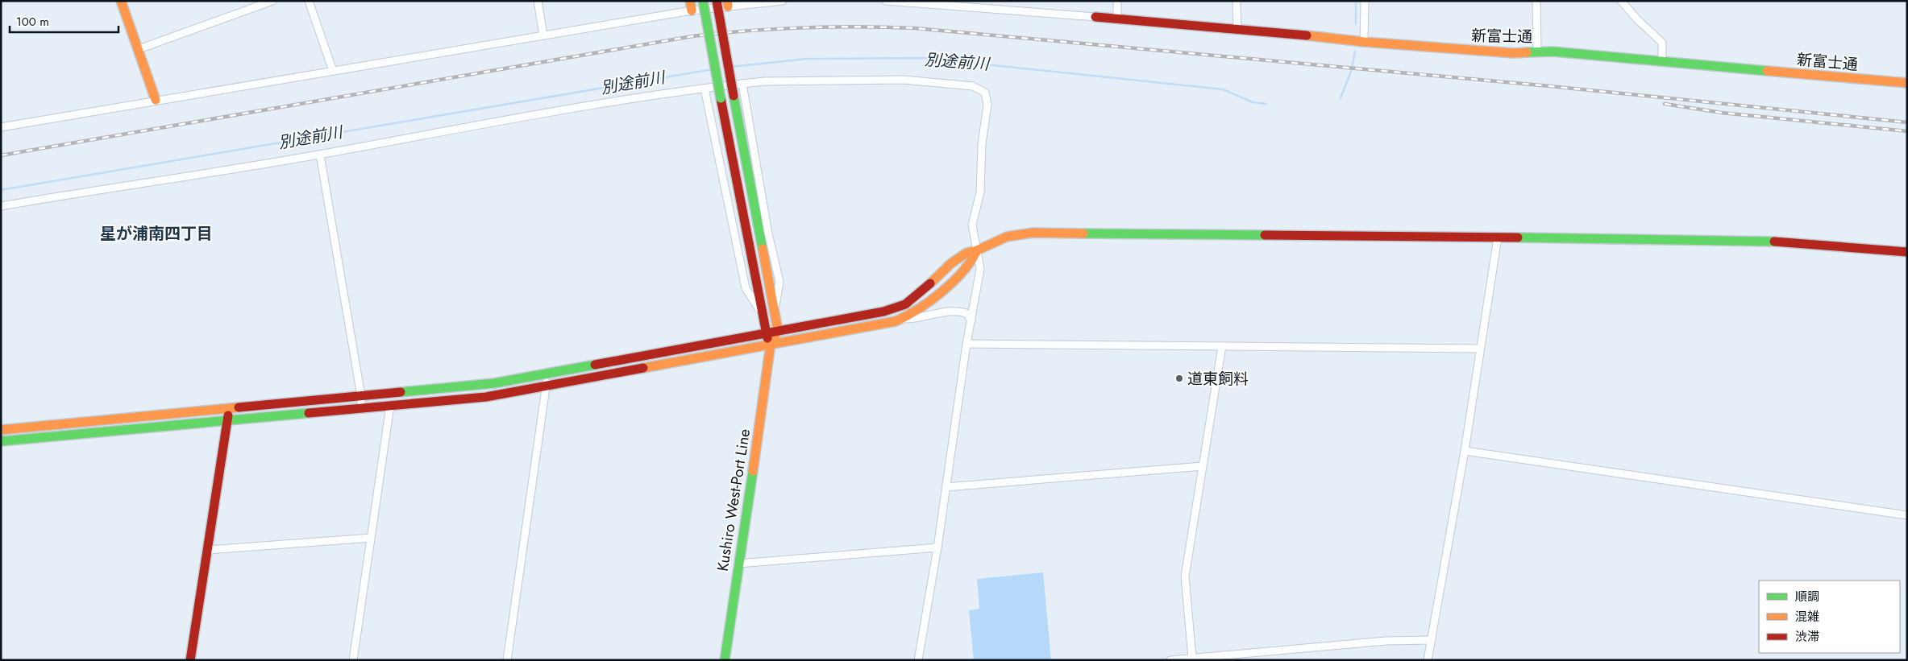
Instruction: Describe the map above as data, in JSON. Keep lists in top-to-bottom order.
{
  "streets": {
    "street": ["新富士通", "Kushiro West-Port Line"]
  },
  "districts": ["星が浦南四丁目"],
  "water": ["別途前川"],
  "places": ["道東飼料"],
  "legend": ["順調", "混雑", "渋滞"],
  "scale_bar": "100 m"
}
